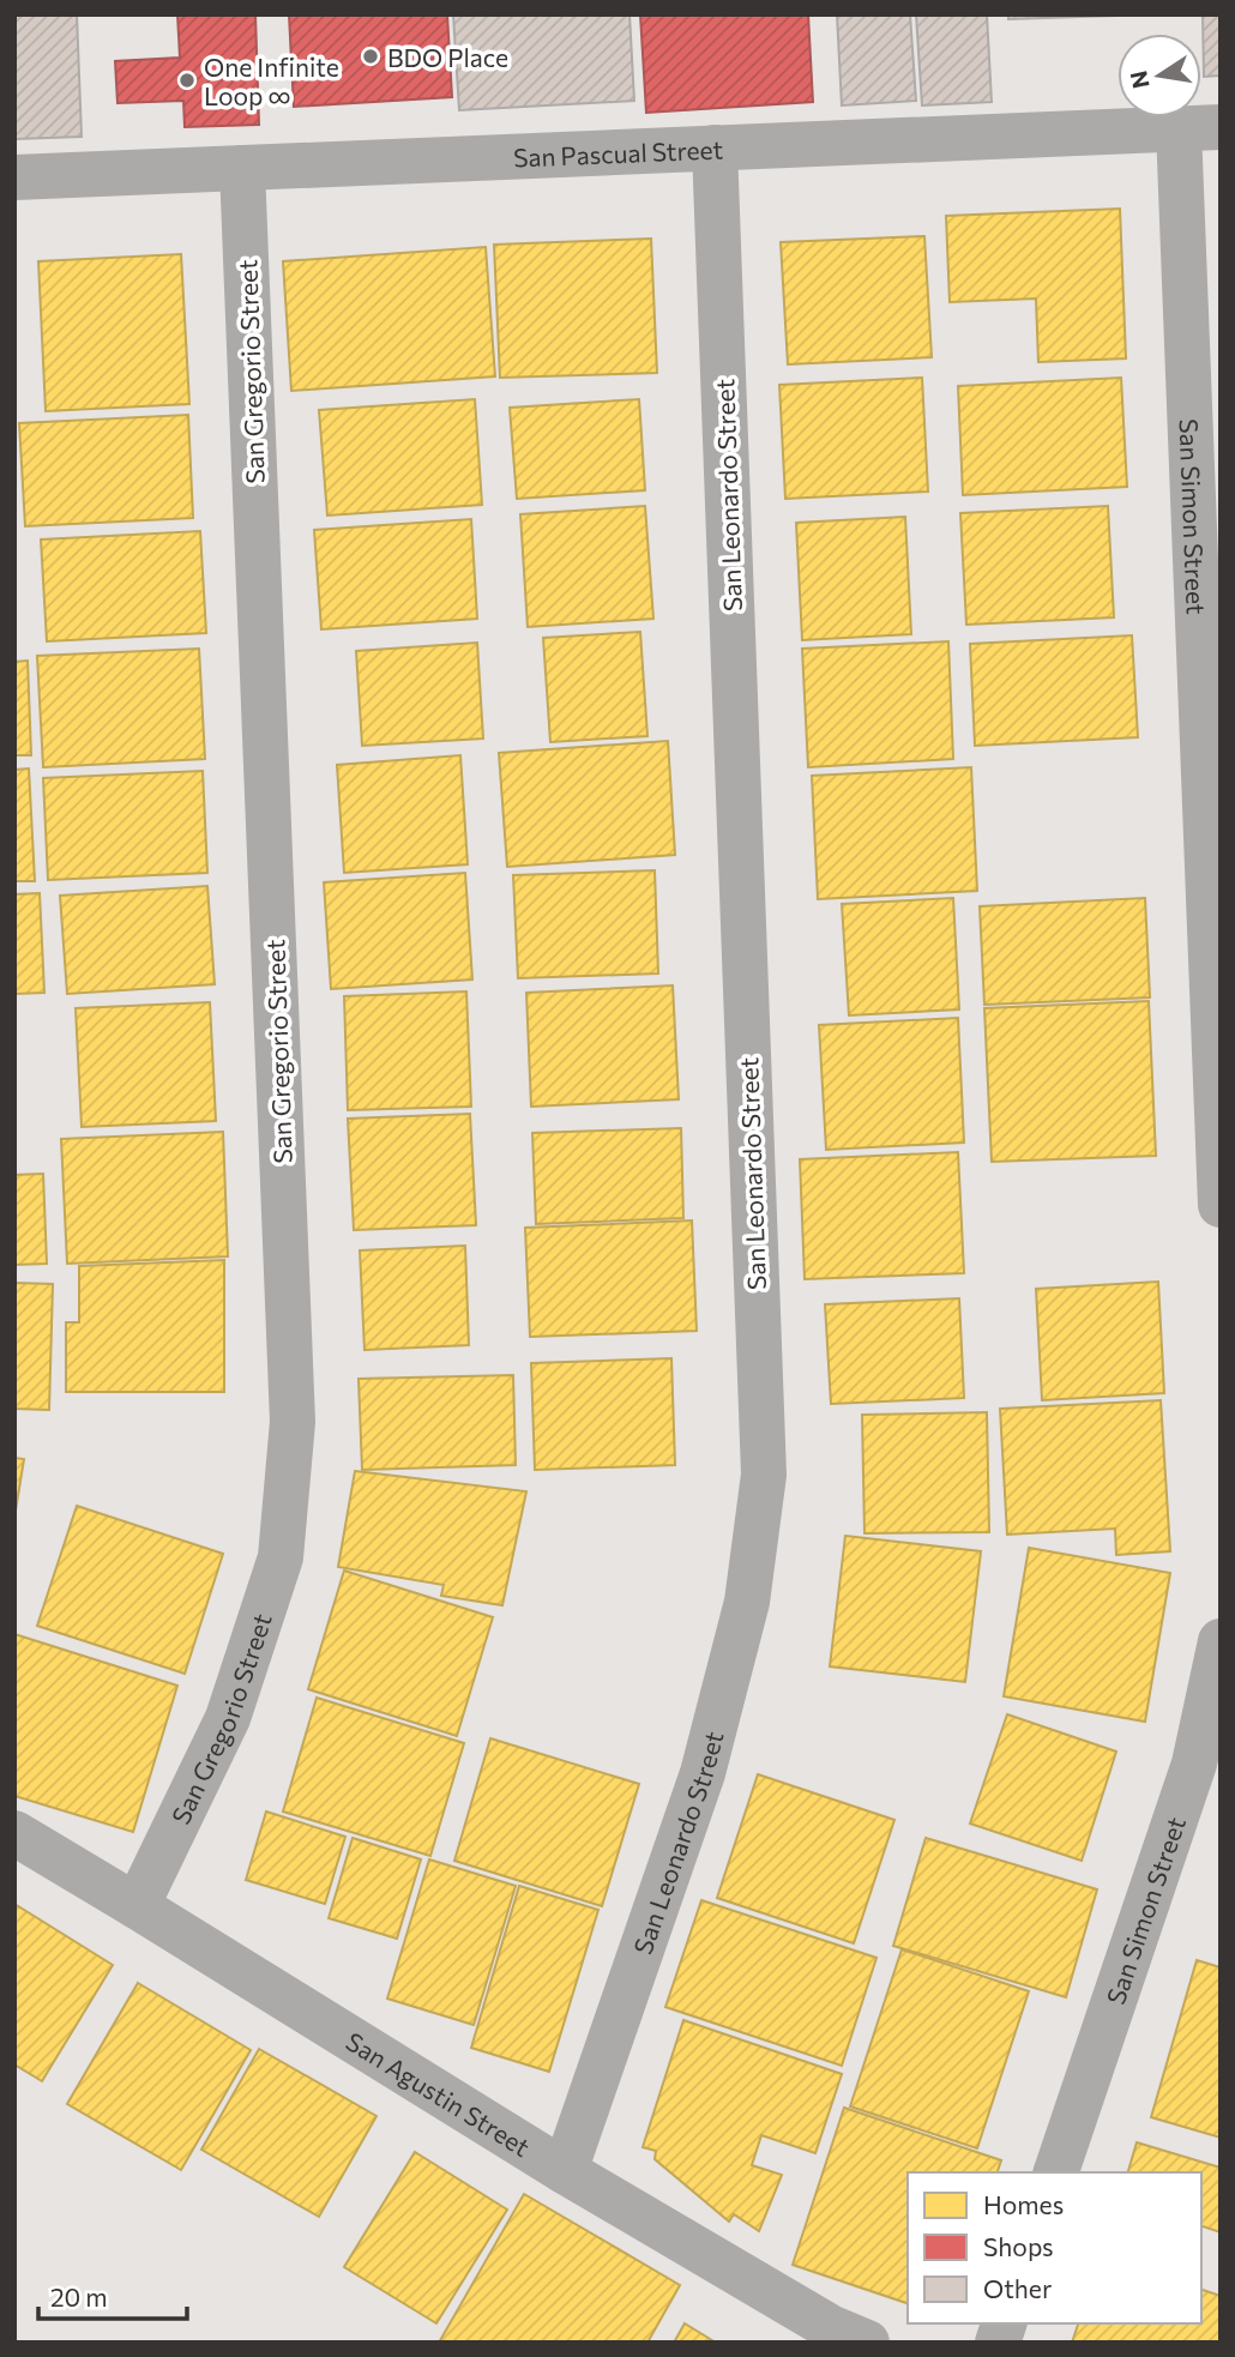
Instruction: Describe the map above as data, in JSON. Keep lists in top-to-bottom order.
{
  "streets": {
    "street": [
      "San Pascual Street",
      "San Gregorio Street",
      "San Leonardo Street",
      "San Simon Street",
      "San Agustin Street"
    ]
  },
  "crossings": [
    ["San Pascual Street", "San Gregorio Street"],
    ["San Pascual Street", "San Leonardo Street"],
    ["San Pascual Street", "San Simon Street"],
    ["San Gregorio Street", "San Agustin Street"],
    ["San Leonardo Street", "San Agustin Street"]
  ],
  "places": ["BDO Place", "One Infinite Loop ∞"],
  "legend": ["Homes", "Shops", "Other"],
  "scale_bar": "20 m",
  "north": "left"
}
